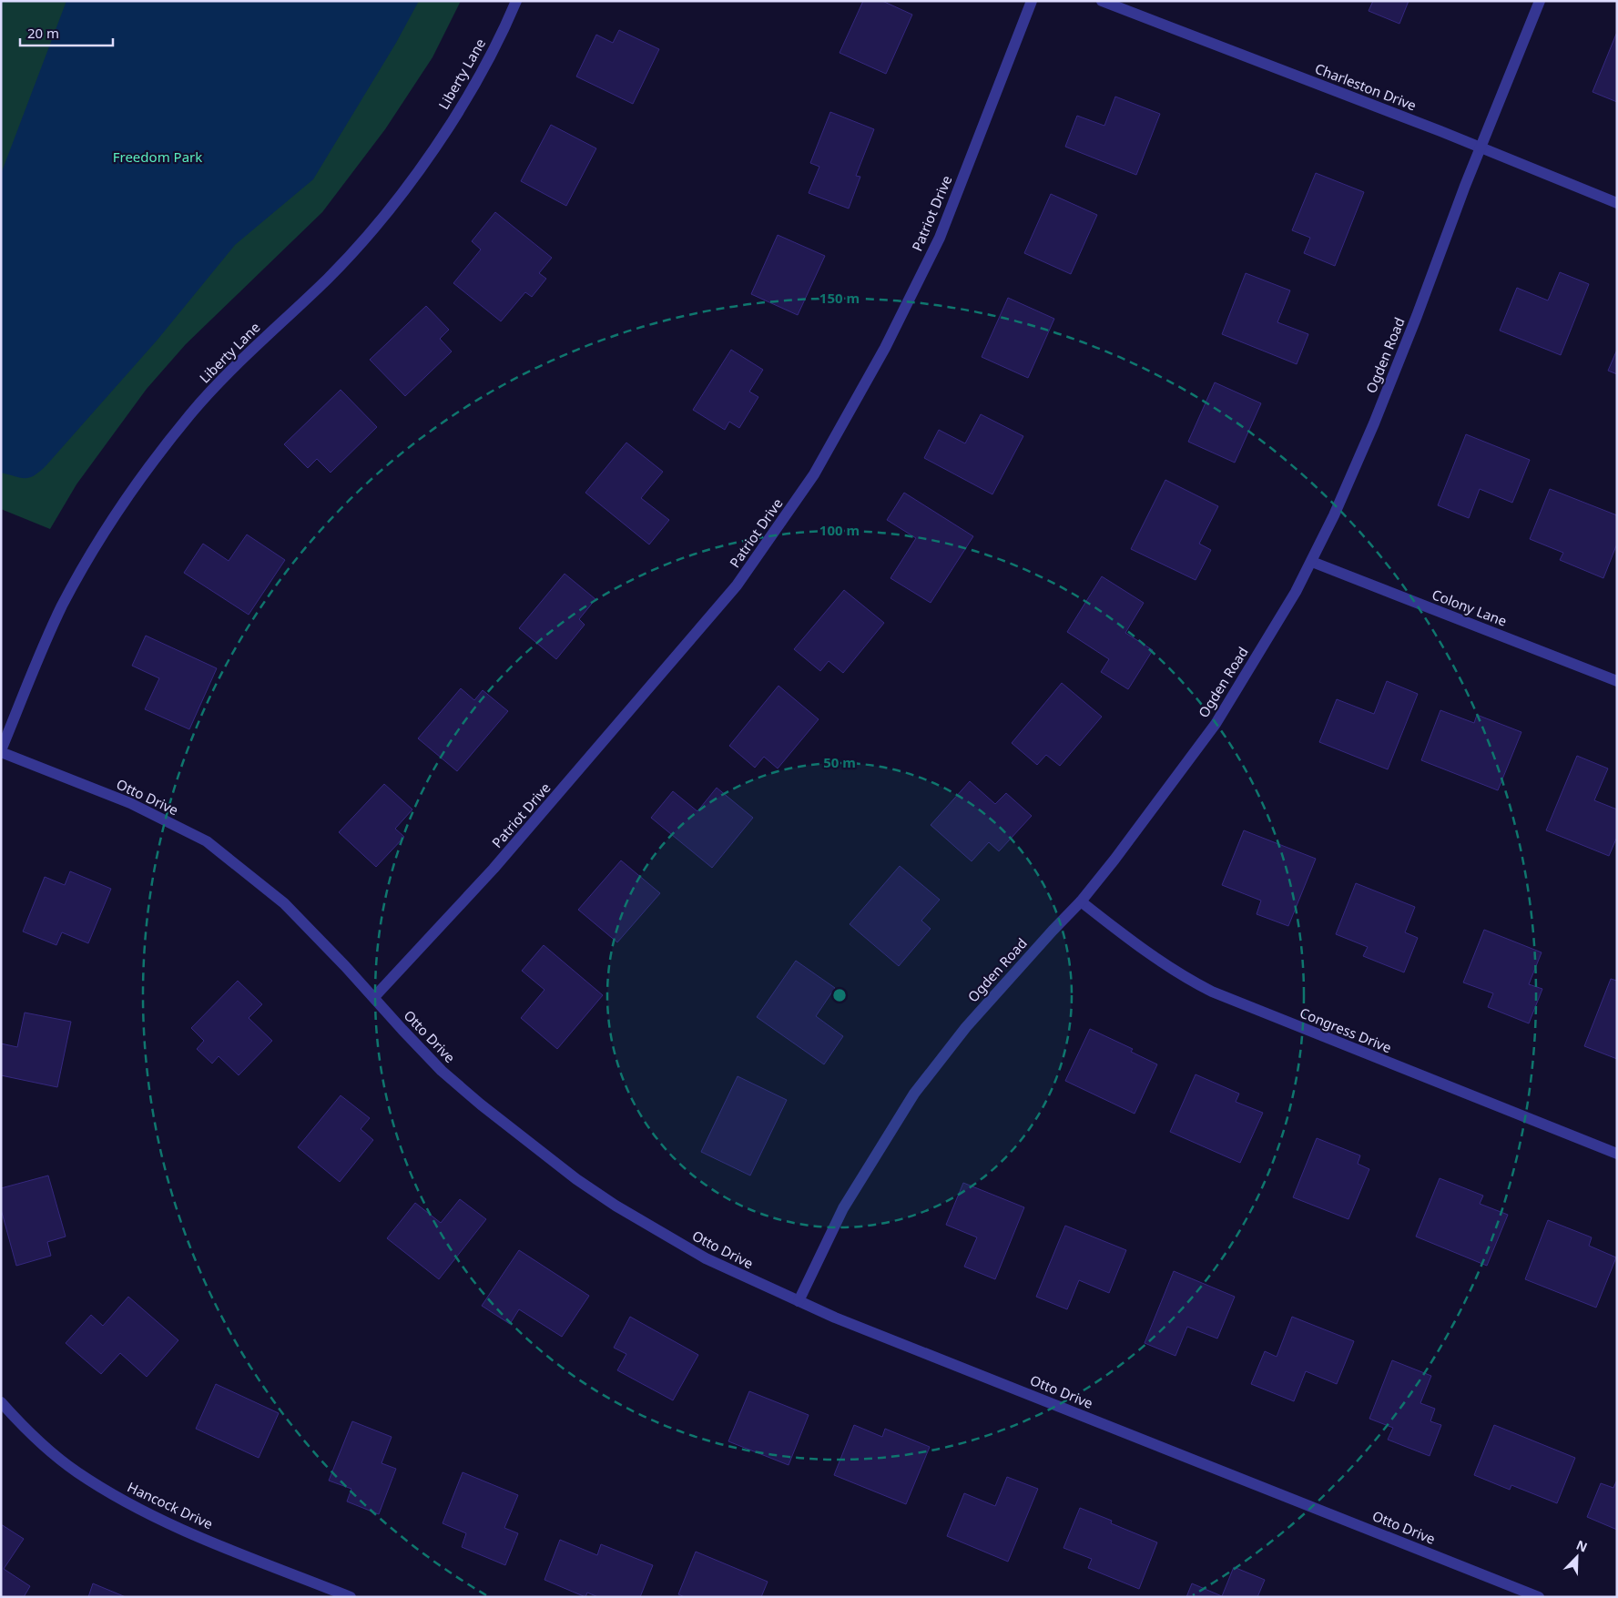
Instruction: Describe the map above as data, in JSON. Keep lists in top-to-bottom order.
{
  "streets": {
    "street": [
      "Liberty Lane",
      "Charleston Drive",
      "Patriot Drive",
      "Ogden Road",
      "Colony Lane",
      "Otto Drive",
      "Congress Drive",
      "Hancock Drive"
    ]
  },
  "crossings": [
    ["Liberty Lane", "Otto Drive"],
    ["Charleston Drive", "Ogden Road"],
    ["Patriot Drive", "Otto Drive"],
    ["Ogden Road", "Colony Lane"],
    ["Ogden Road", "Otto Drive"],
    ["Ogden Road", "Congress Drive"]
  ],
  "parks": ["Freedom Park"],
  "scale_bar": "20 m",
  "north": "top right",
  "rings": ["150 m", "100 m", "50 m"]
}
